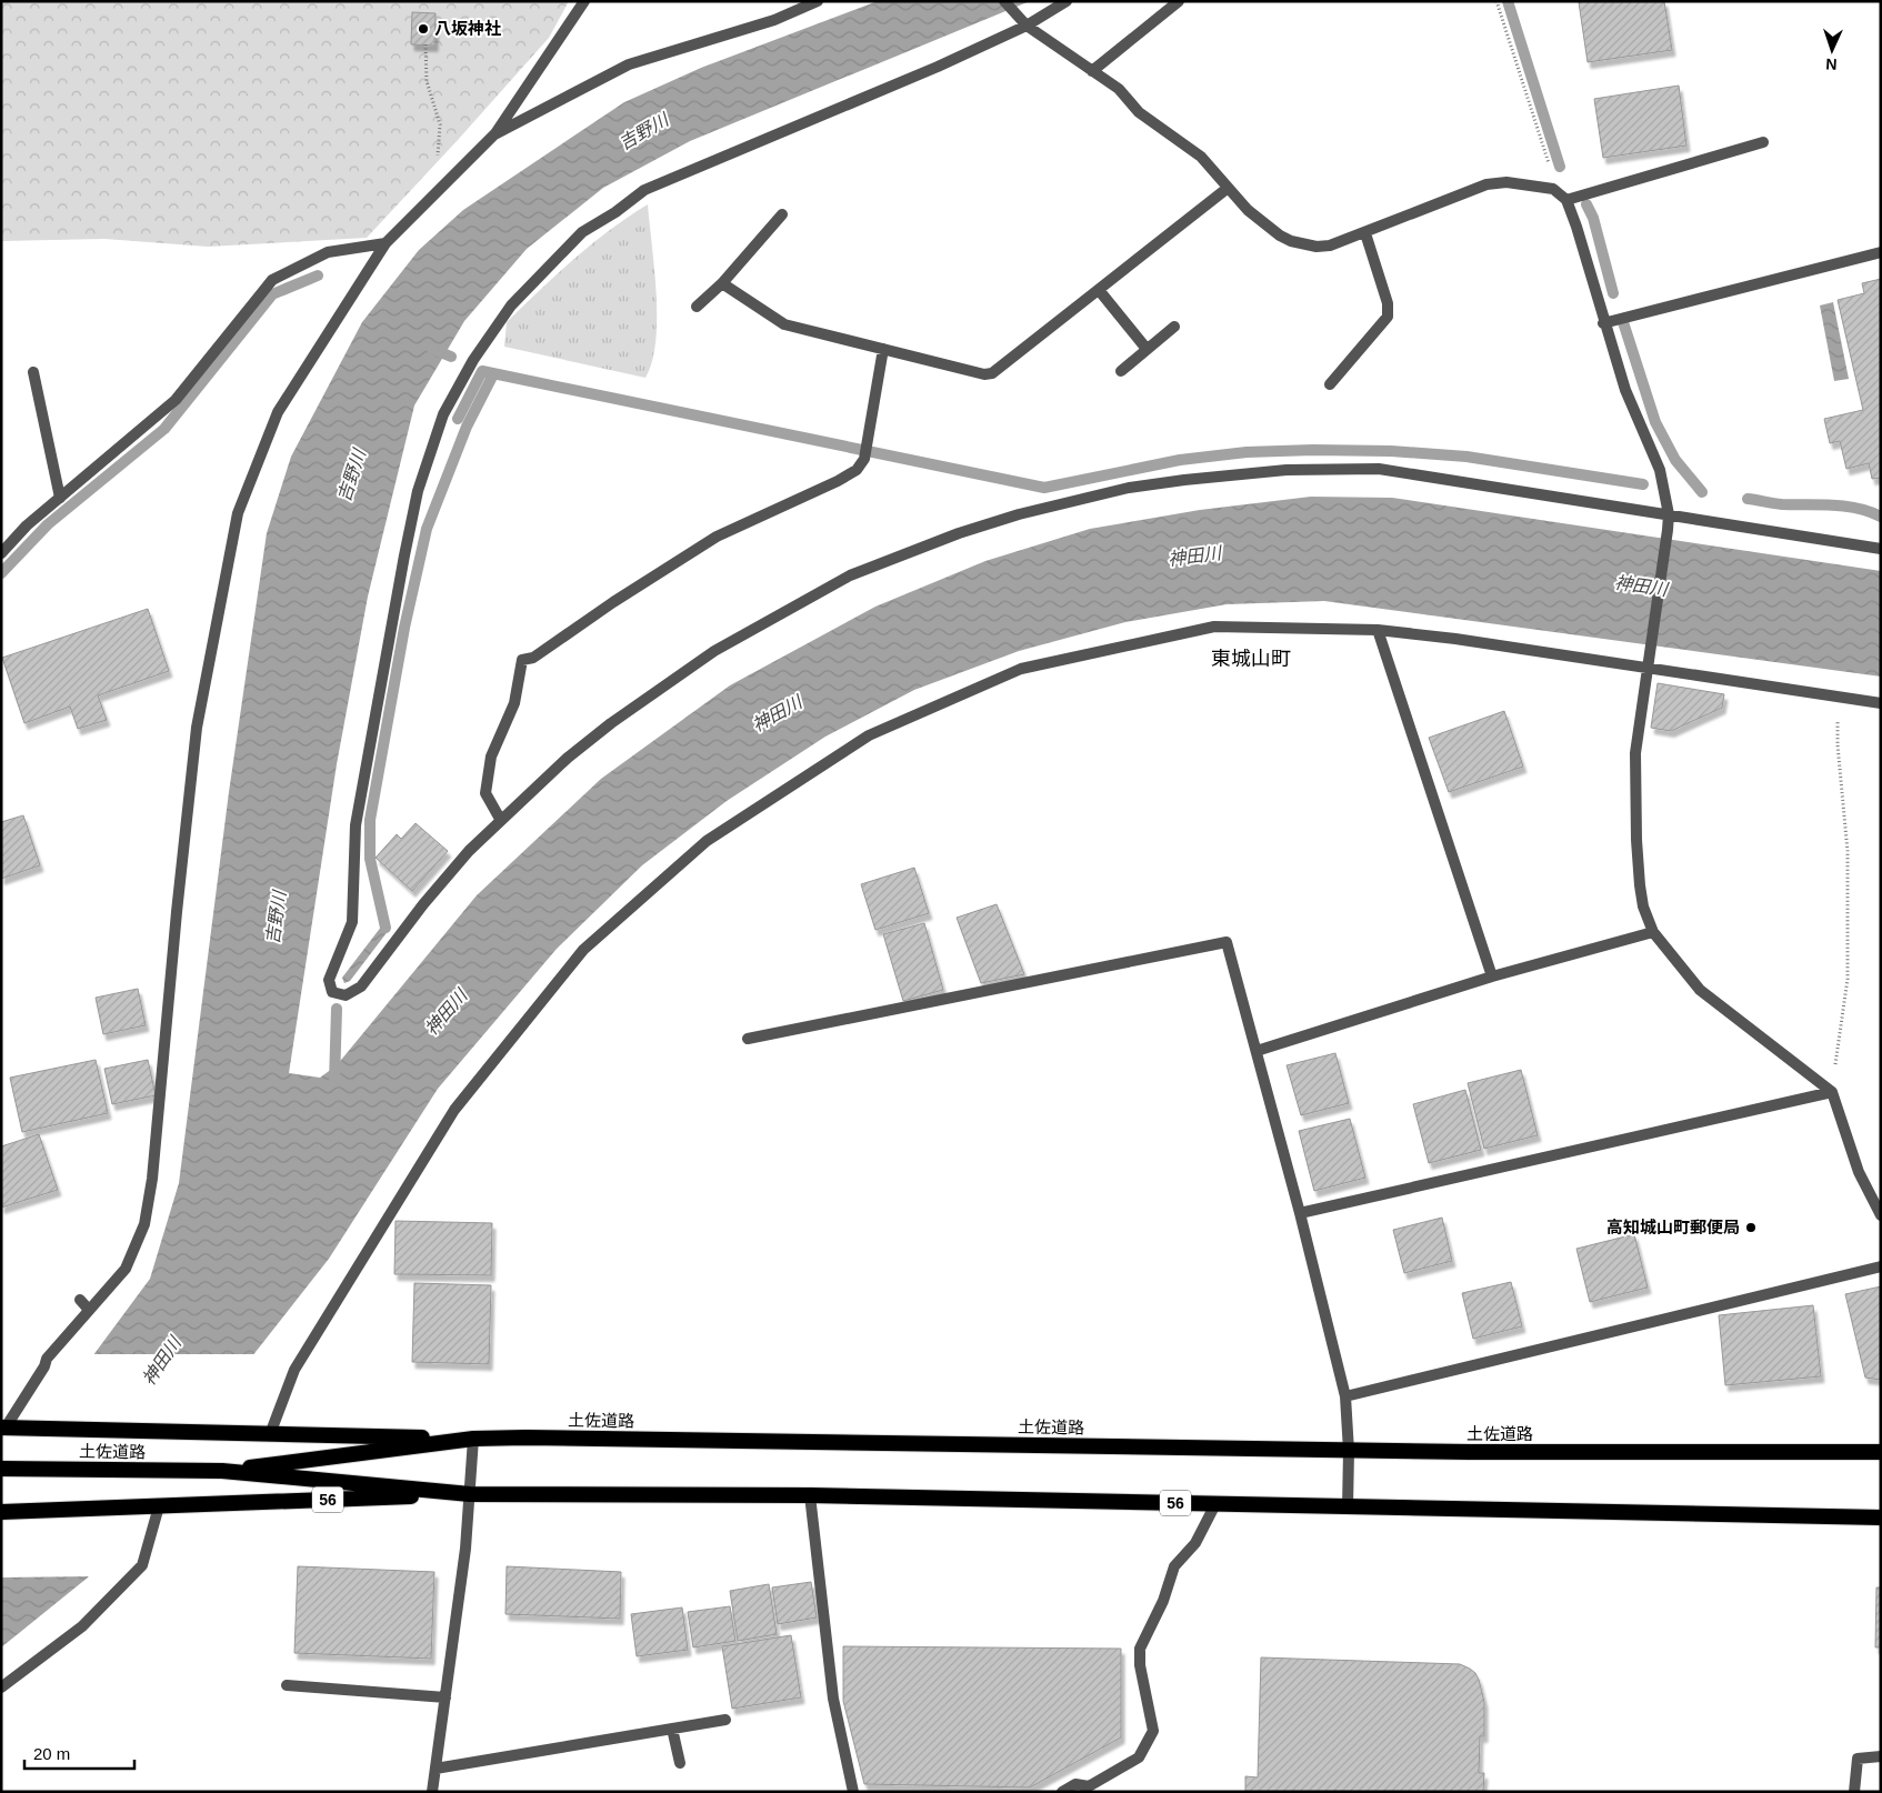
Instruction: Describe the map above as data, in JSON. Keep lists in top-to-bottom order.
{
  "streets": {
    "highway": ["土佐道路", "56"]
  },
  "crossings": [
    ["土佐道路", "56"]
  ],
  "districts": ["東城山町"],
  "water": ["吉野川", "神田川"],
  "places": ["八坂神社", "高知城山町郵便局"],
  "scale_bar": "20 m",
  "north": "bottom"
}
